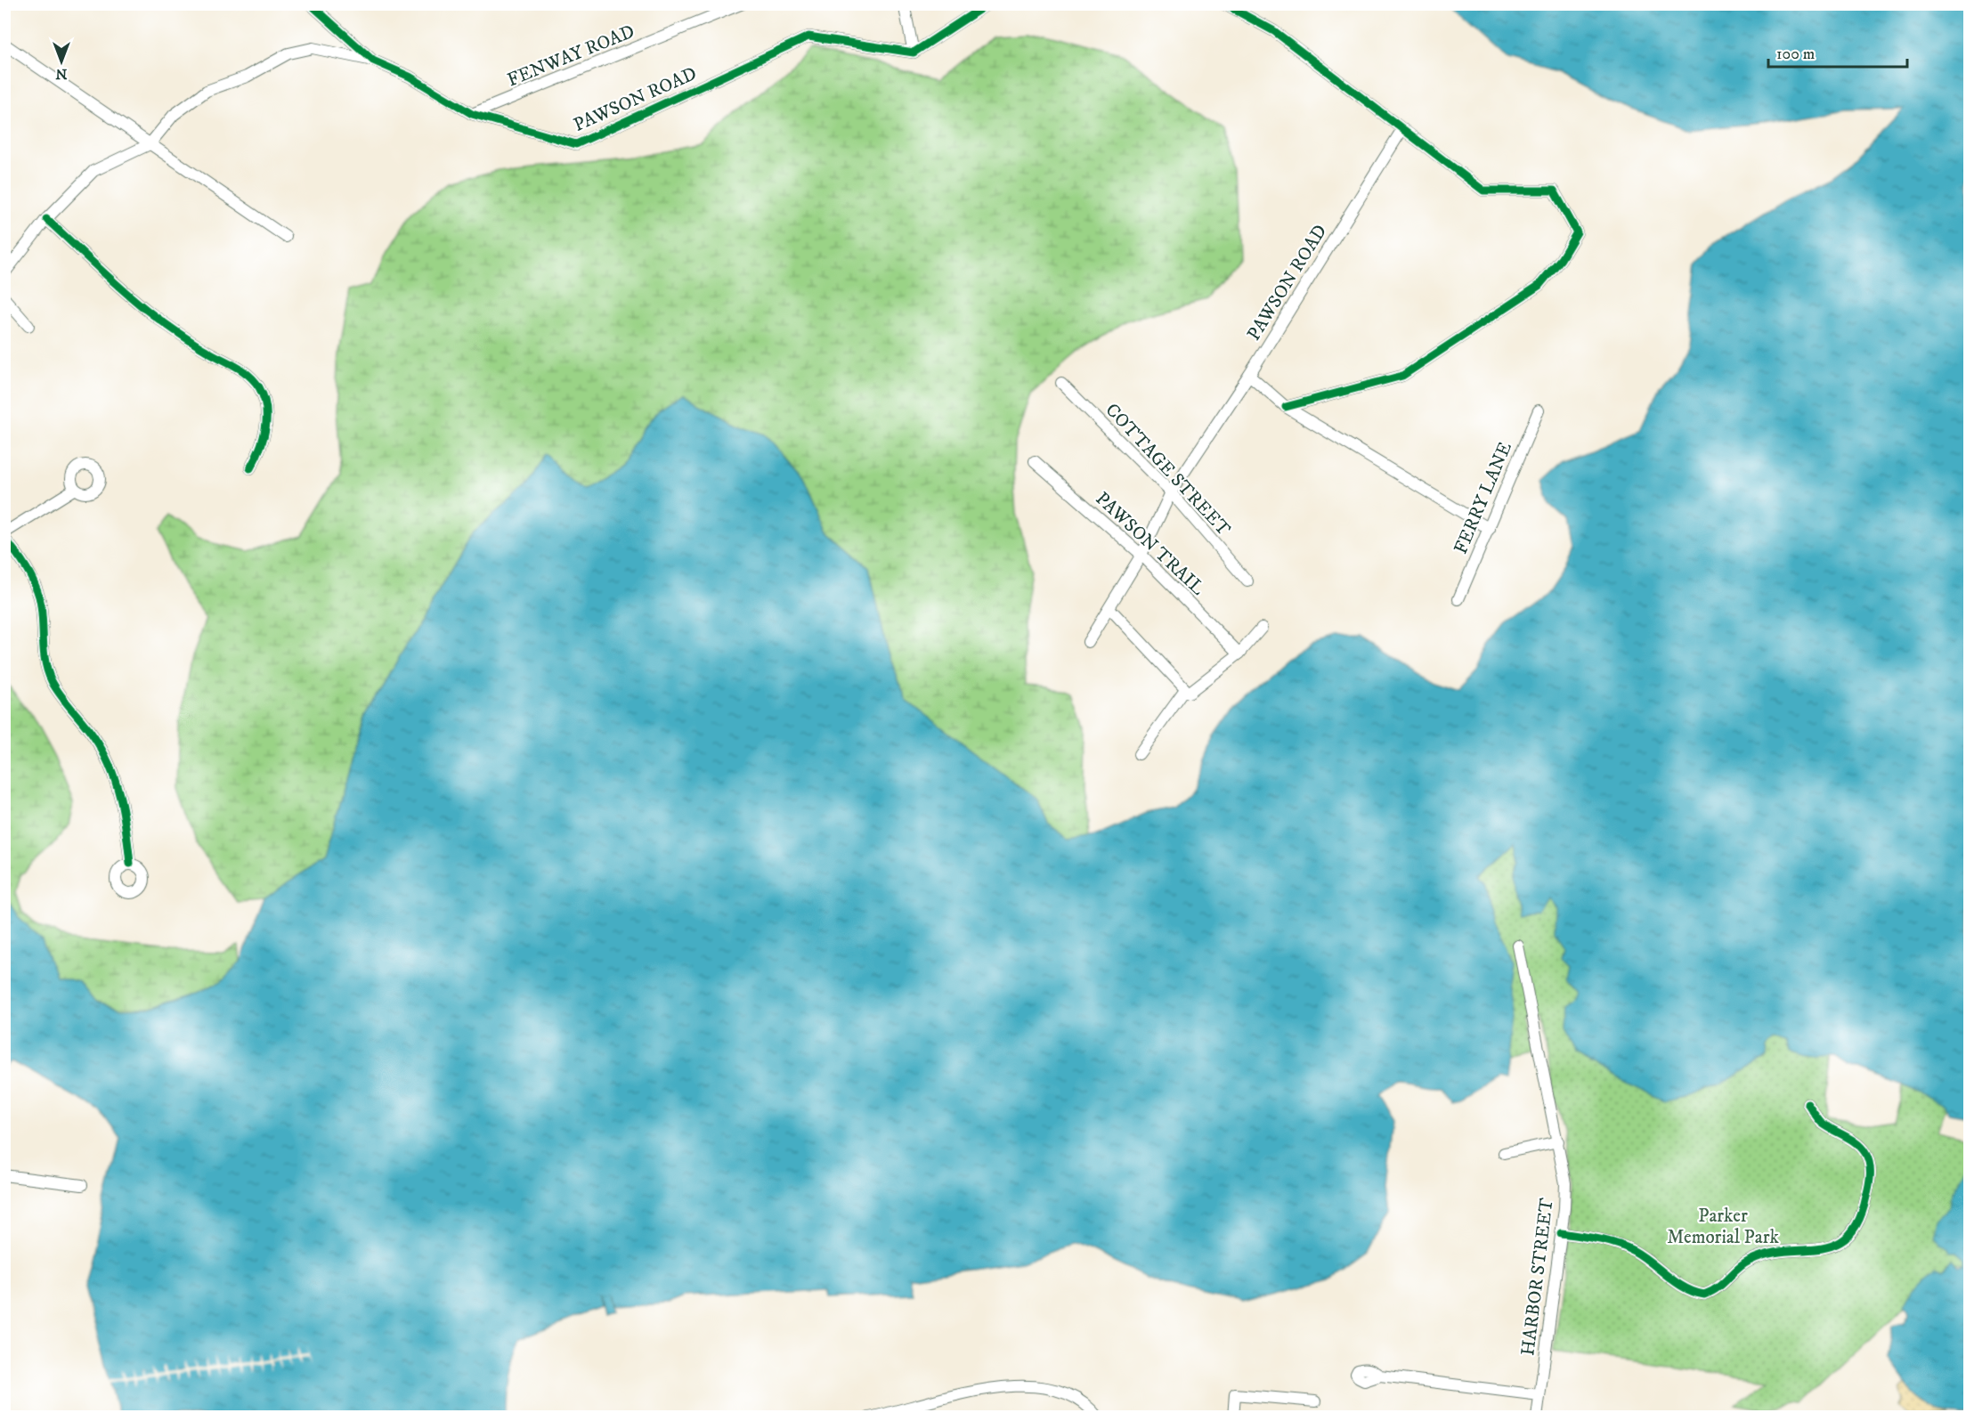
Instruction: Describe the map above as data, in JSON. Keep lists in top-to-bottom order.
{
  "streets": {
    "street": [
      "FENWAY ROAD",
      "PAWSON ROAD",
      "COTTAGE STREET",
      "FERRY LANE",
      "PAWSON TRAIL",
      "HARBOR STREET"
    ]
  },
  "crossings": [
    ["FENWAY ROAD", "PAWSON ROAD"],
    ["PAWSON ROAD", "COTTAGE STREET"],
    ["PAWSON ROAD", "PAWSON TRAIL"]
  ],
  "parks": ["Parker Memorial Park"],
  "scale_bar": "100 m",
  "north": "bottom"
}
